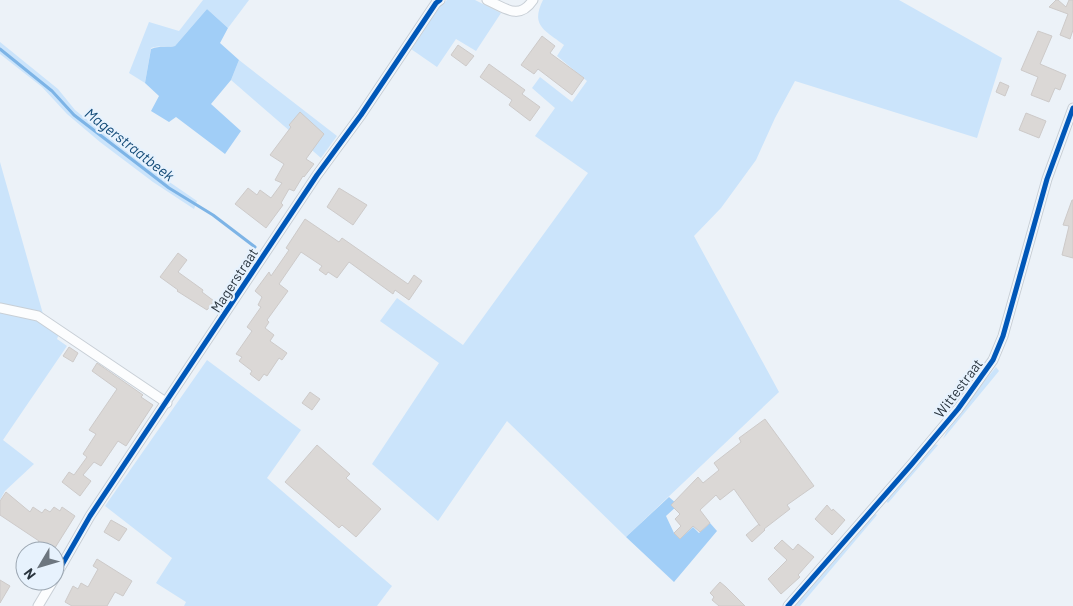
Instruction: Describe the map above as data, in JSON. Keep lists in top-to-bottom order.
{
  "streets": {
    "street": ["Magerstraat", "Wittestraat"]
  },
  "water": ["Magerstraatbeek"],
  "north": "bottom left"
}
